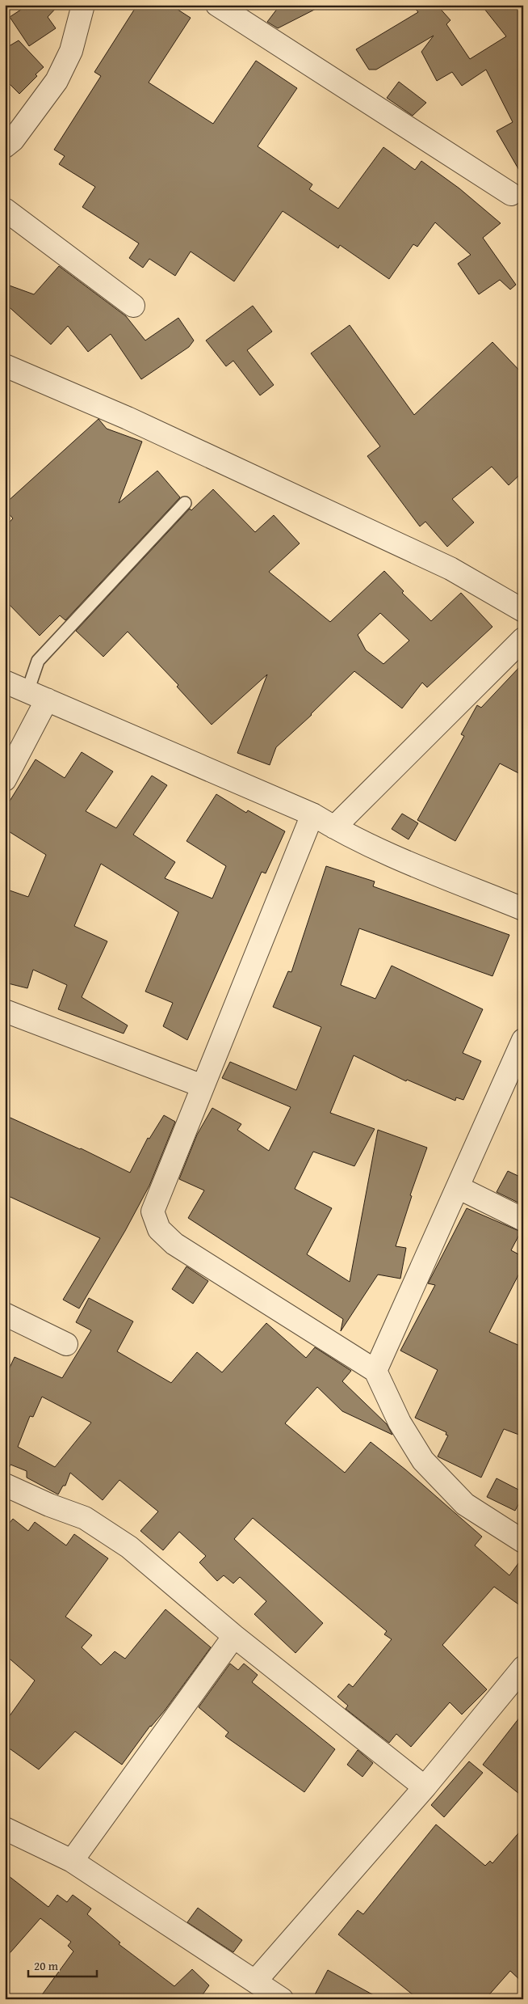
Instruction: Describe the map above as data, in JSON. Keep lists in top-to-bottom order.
{
  "scale_bar": "20 m"
}
